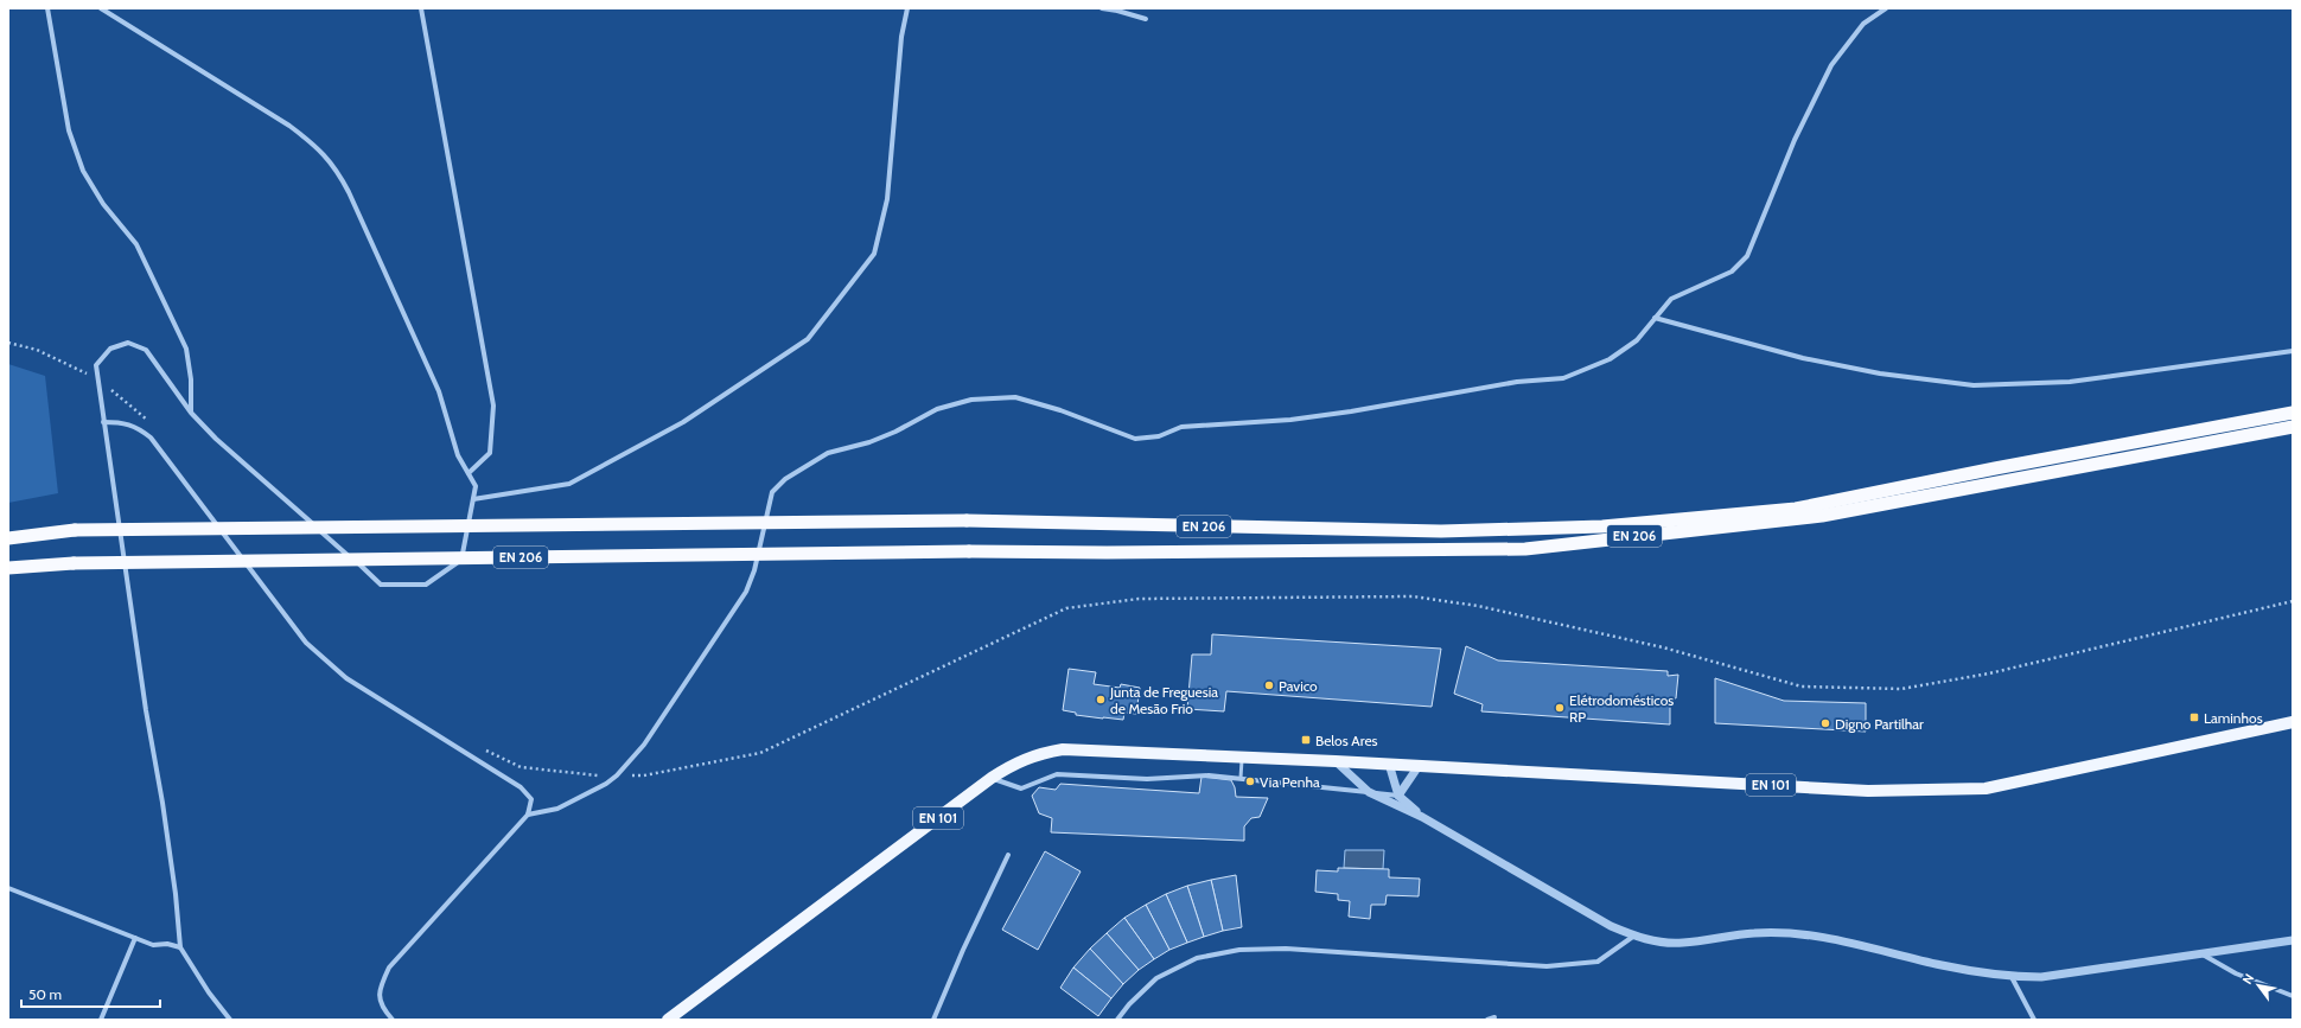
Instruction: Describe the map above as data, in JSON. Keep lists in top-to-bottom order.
{
  "streets": {
    "highway": ["EN 206"],
    "main road": ["EN 101"]
  },
  "places": {
    "other": [
      "Pavico",
      "Junta de Freguesia de Mesão Frio",
      "Elétrodomésticos RP",
      "Digno Partilhar",
      "Via Penha"
    ],
    "transit": ["Laminhos", "Belos Ares"]
  },
  "scale_bar": "50 m",
  "north": "top left"
}
